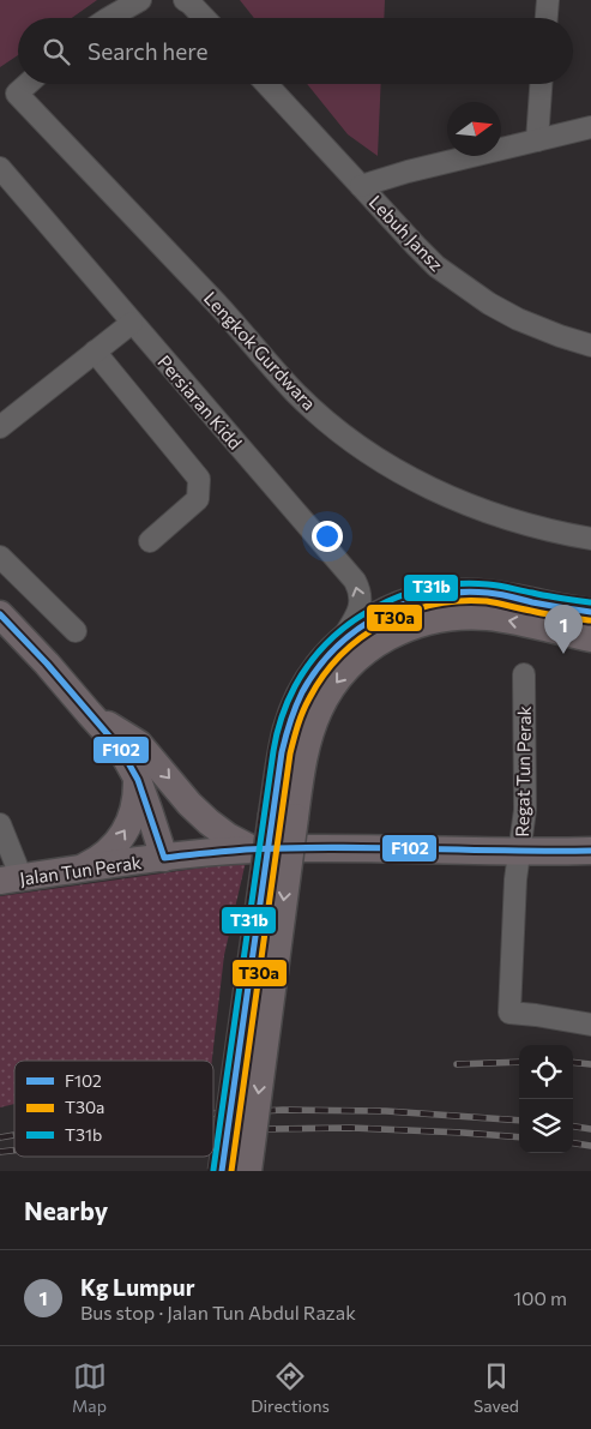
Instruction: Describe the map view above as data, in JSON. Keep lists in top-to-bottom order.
{
  "streets": {
    "main road": ["Jalan Tun Perak"],
    "street": [
      "Lebuh Jansz",
      "Lengkok Gurdwara",
      "Persiaran Kidd",
      "Regat Tun Perak"
    ]
  },
  "crossings": [
    ["Regat Tun Perak", "Jalan Tun Perak"]
  ],
  "one_way": ["Persiaran Kidd"],
  "lines": ["transit line T31b", "transit line F102", "transit line T30a"],
  "legend": ["F102", "T30a", "T31b"],
  "north": "right",
  "page": {
    "search": "Search here",
    "pins": "1",
    "heading": "Nearby",
    "list": [
      {
        "mark": "1",
        "name": "Kg Lumpur",
        "note": "Bus stop · Jalan Tun Abdul Razak",
        "value": "100 m"
      }
    ],
    "nav": ["Map", "Directions", "Saved"]
  }
}
